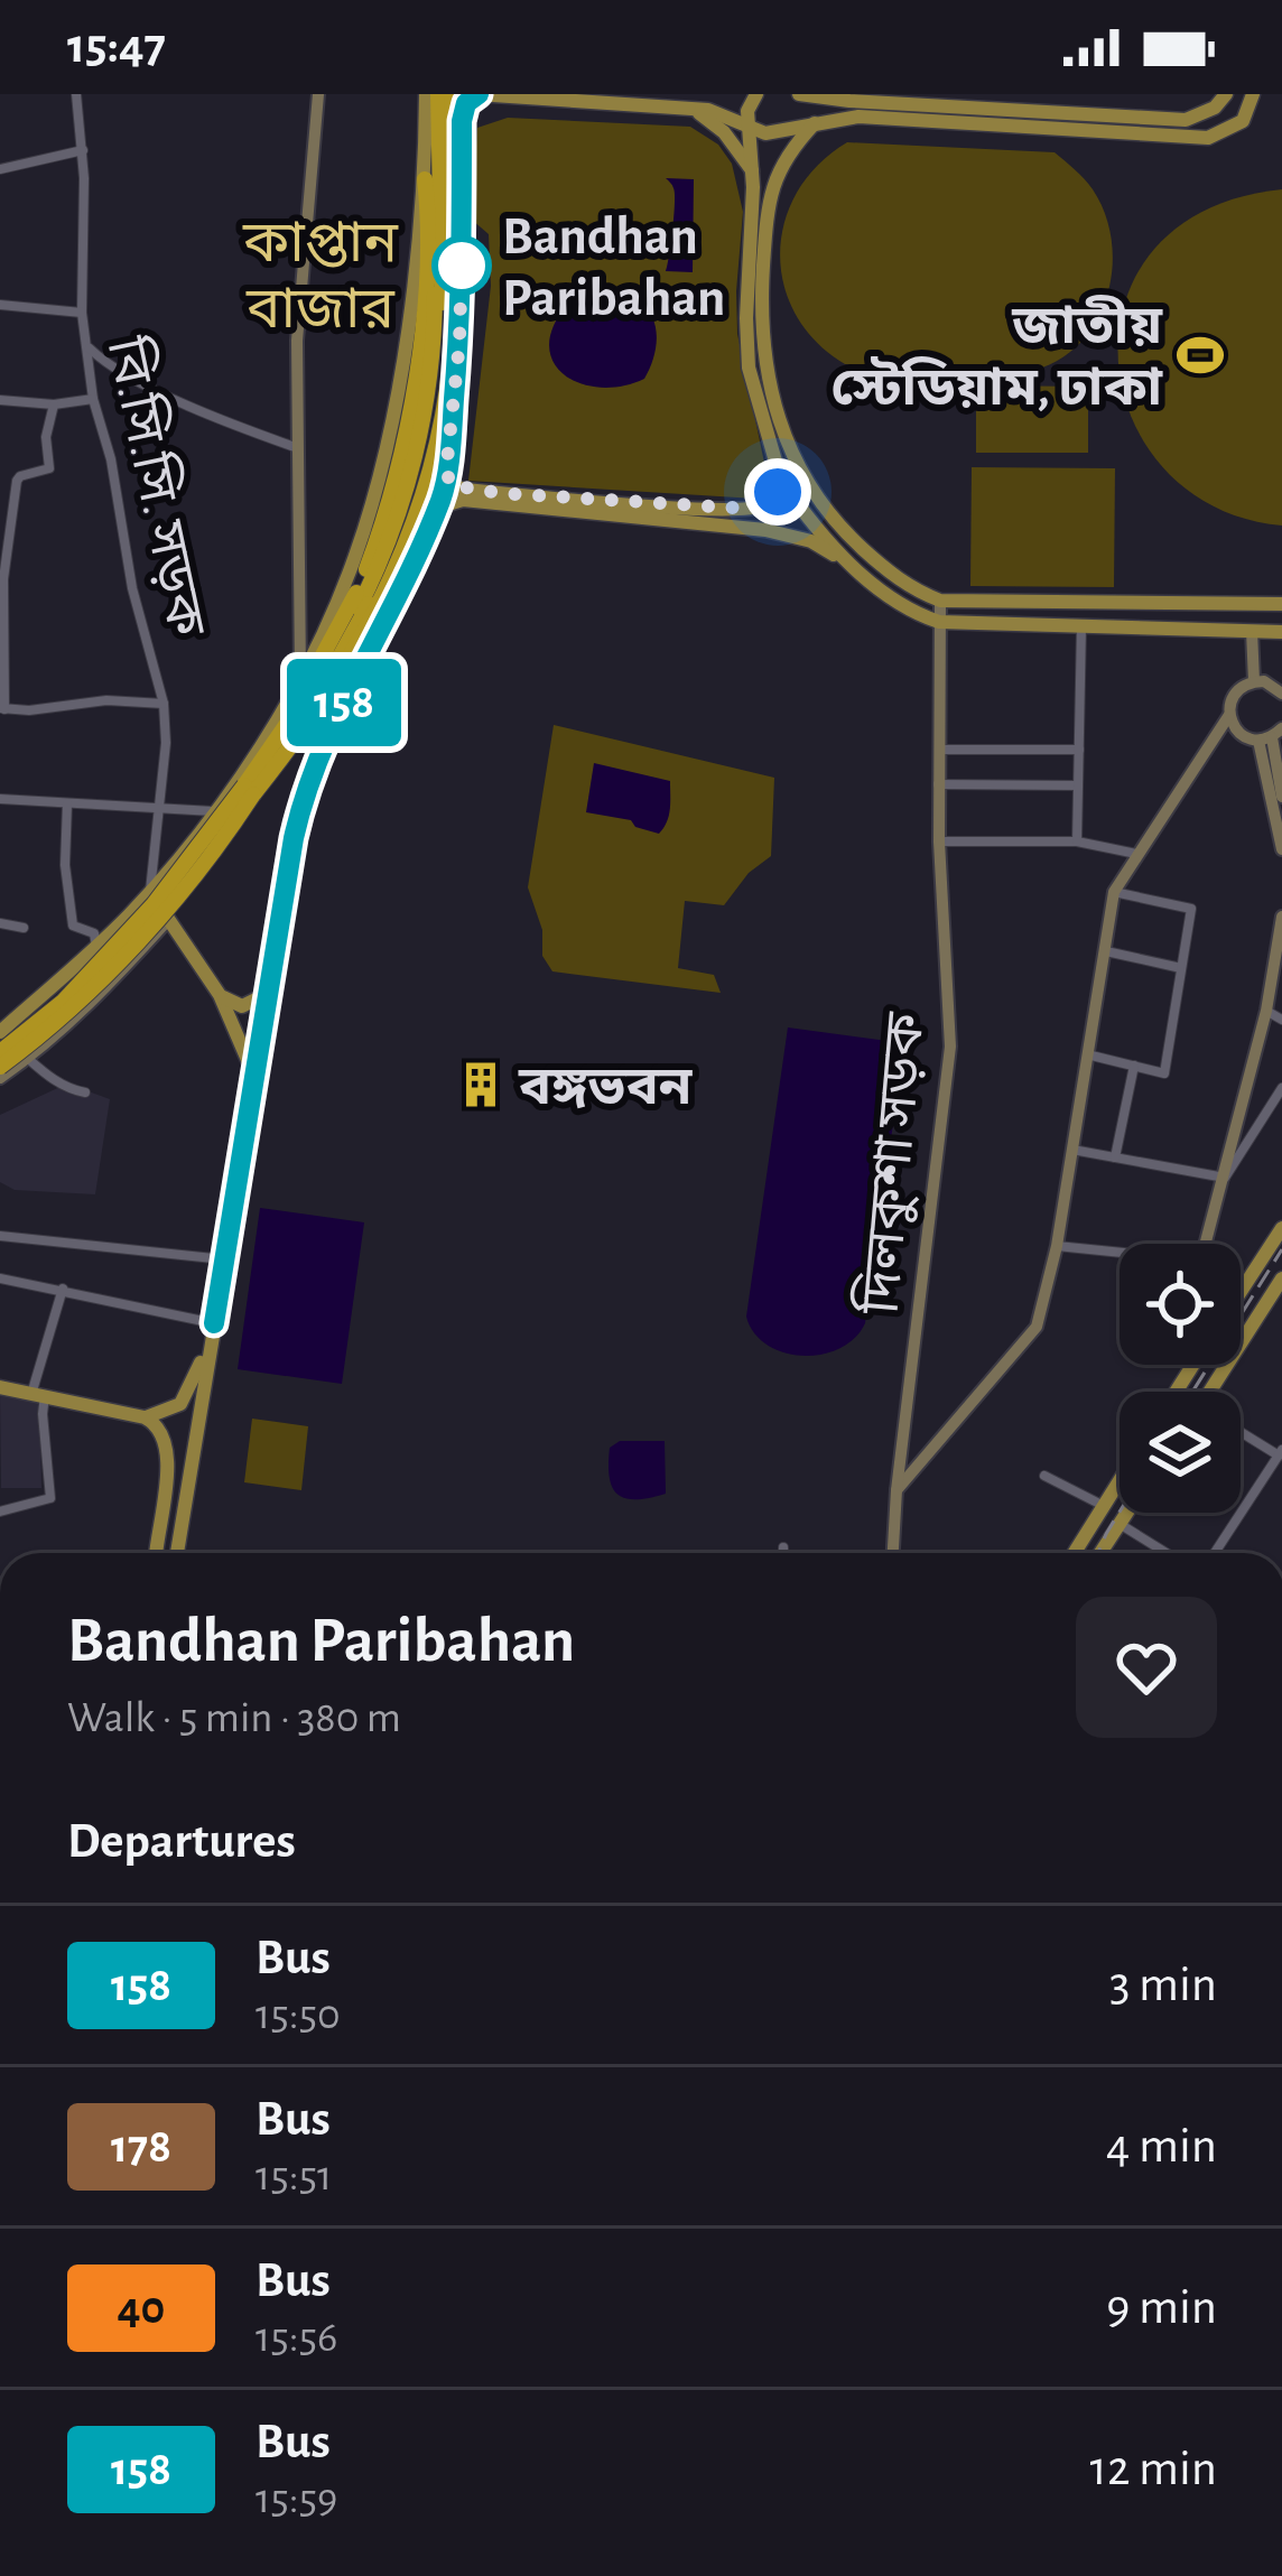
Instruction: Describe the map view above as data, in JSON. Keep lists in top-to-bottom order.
{
  "streets": {
    "street": ["বি.সি.সি. সড়ক", "দিলকুশা সড়ক"]
  },
  "districts": ["কাপ্তান বাজার"],
  "places": {
    "other": ["Bandhan Paribahan"],
    "sports": ["জাতীয় স্টেডিয়াম, ঢাকা"],
    "building": ["বঙ্গভবন"]
  },
  "lines": ["bus line 158"],
  "page": {
    "status": "15:47",
    "on_map": "158",
    "heading": [
      ["Bandhan Paribahan", "Walk · 5 min · 380 m"],
      "Departures"
    ],
    "list": [
      {
        "mark": "158",
        "name": "Bus",
        "note": "15:50",
        "value": "3 min"
      },
      {
        "mark": "178",
        "name": "Bus",
        "note": "15:51",
        "value": "4 min"
      },
      {
        "mark": "40",
        "name": "Bus",
        "note": "15:56",
        "value": "9 min"
      },
      {
        "mark": "158",
        "name": "Bus",
        "note": "15:59",
        "value": "12 min"
      }
    ]
  }
}
